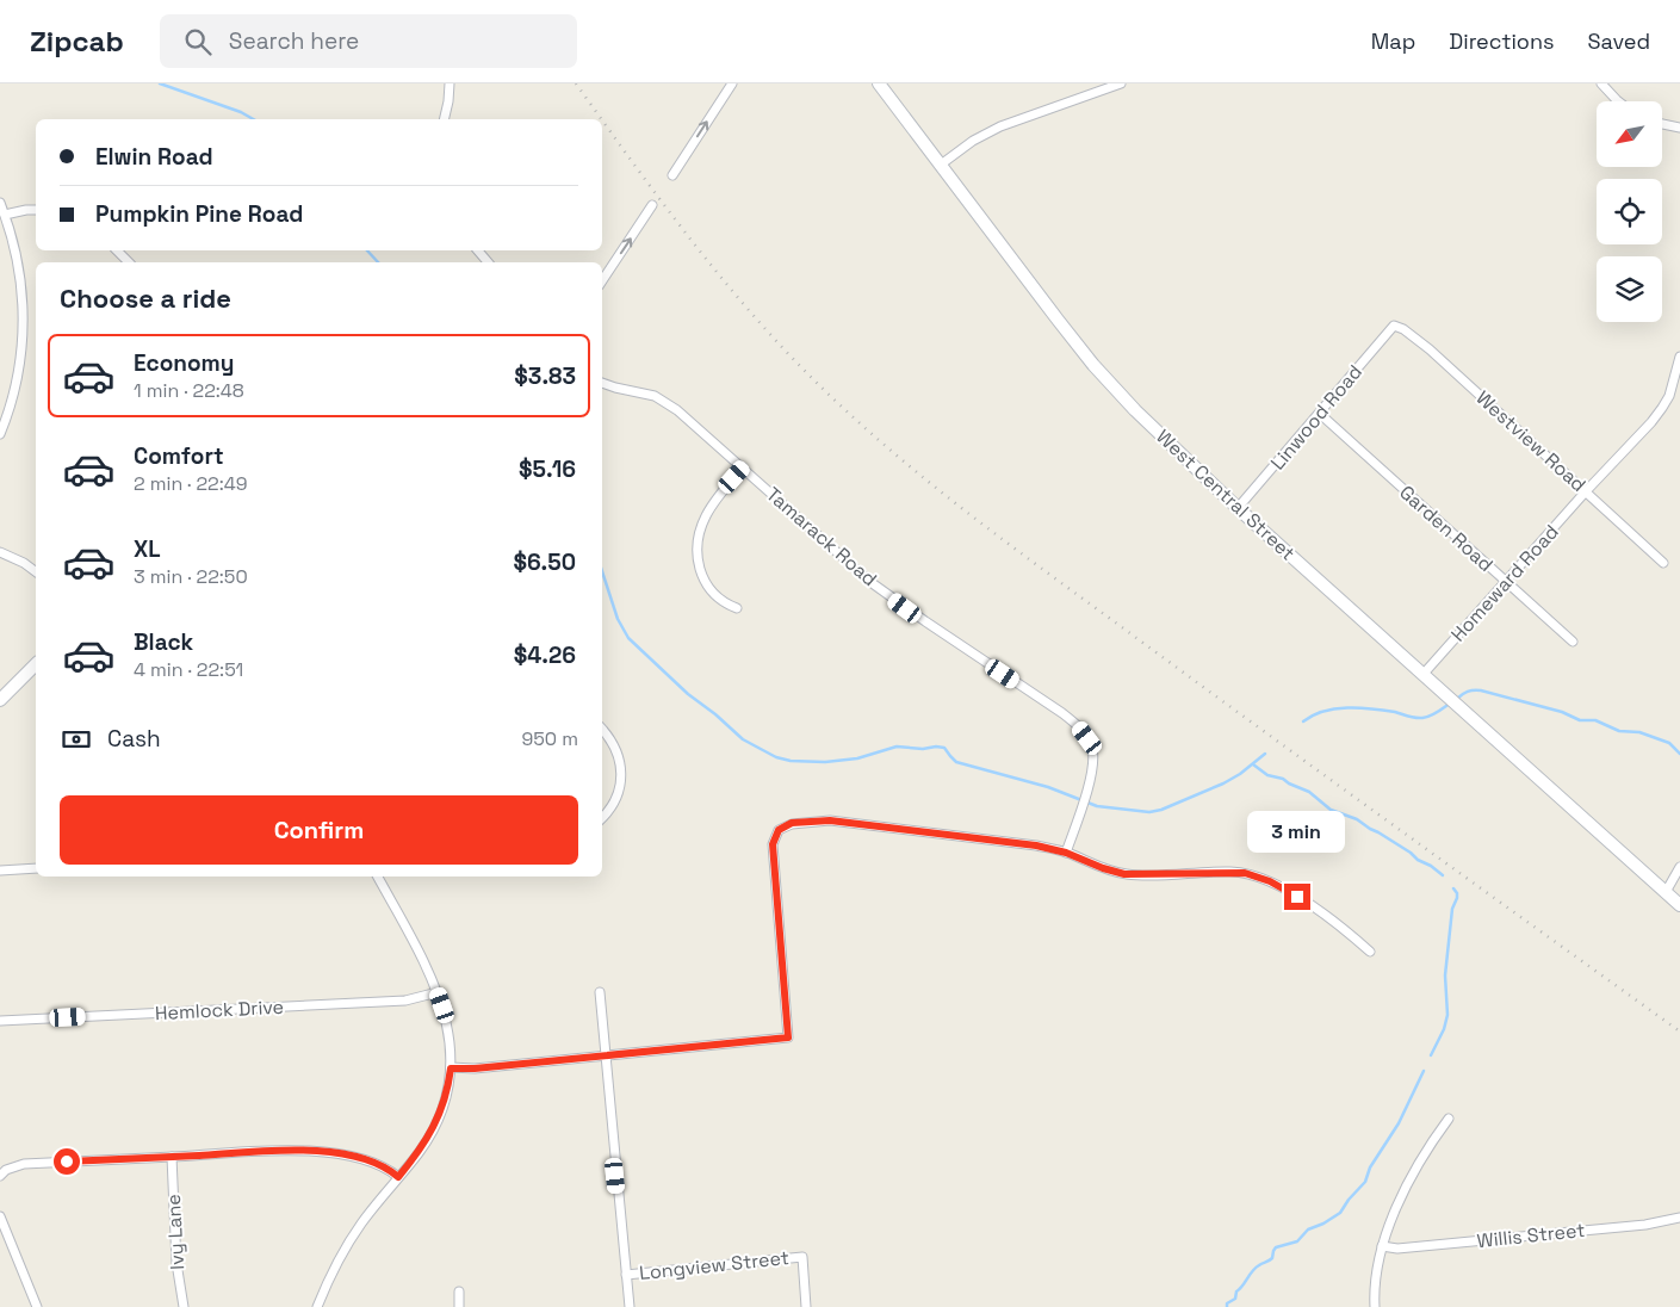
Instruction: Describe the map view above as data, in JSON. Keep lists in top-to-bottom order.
{
  "streets": {
    "main road": ["West Central Street"],
    "street": [
      "Linwood Road",
      "Westview Road",
      "Garden Road",
      "Tamarack Road",
      "Homeward Road",
      "Hemlock Drive",
      "Ivy Lane",
      "Willis Street",
      "Longview Street"
    ]
  },
  "crossings": [
    ["Linwood Road", "Westview Road"],
    ["Linwood Road", "West Central Street"],
    ["Linwood Road", "Garden Road"],
    ["Westview Road", "Homeward Road"],
    ["West Central Street", "Homeward Road"],
    ["Garden Road", "Homeward Road"]
  ],
  "north": "bottom left",
  "page": {
    "header": "Zipcab",
    "search": "Search here",
    "nav": ["Map", "Directions", "Saved"],
    "banner": ["Elwin Road", "Pumpkin Pine Road"],
    "heading": "Choose a ride",
    "list": [
      {
        "name": "Economy",
        "note": "1 min · 22:48",
        "value": "$3.83"
      },
      {
        "name": "Comfort",
        "note": "2 min · 22:49",
        "value": "$5.16"
      },
      {
        "name": "XL",
        "note": "3 min · 22:50",
        "value": "$6.50"
      },
      {
        "name": "Black",
        "note": "4 min · 22:51",
        "value": "$4.26"
      }
    ],
    "pay": ["Cash", "950 m"],
    "buttons": "Confirm",
    "bubble": "3 min"
  }
}
